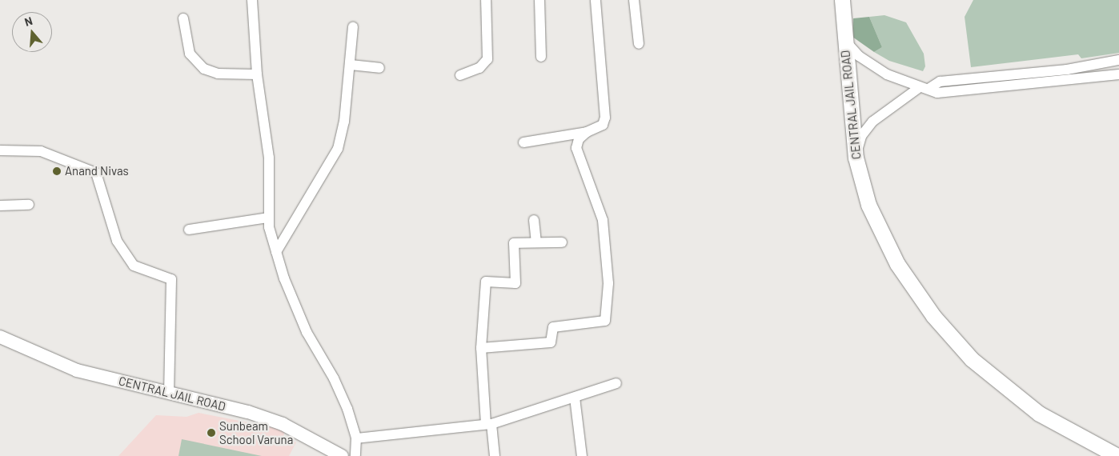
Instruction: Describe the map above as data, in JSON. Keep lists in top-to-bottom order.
{
  "streets": {
    "main road": ["CENTRAL JAIL ROAD"]
  },
  "places": ["Anand Nivas", "Sunbeam School Varuna"],
  "north": "top"
}
